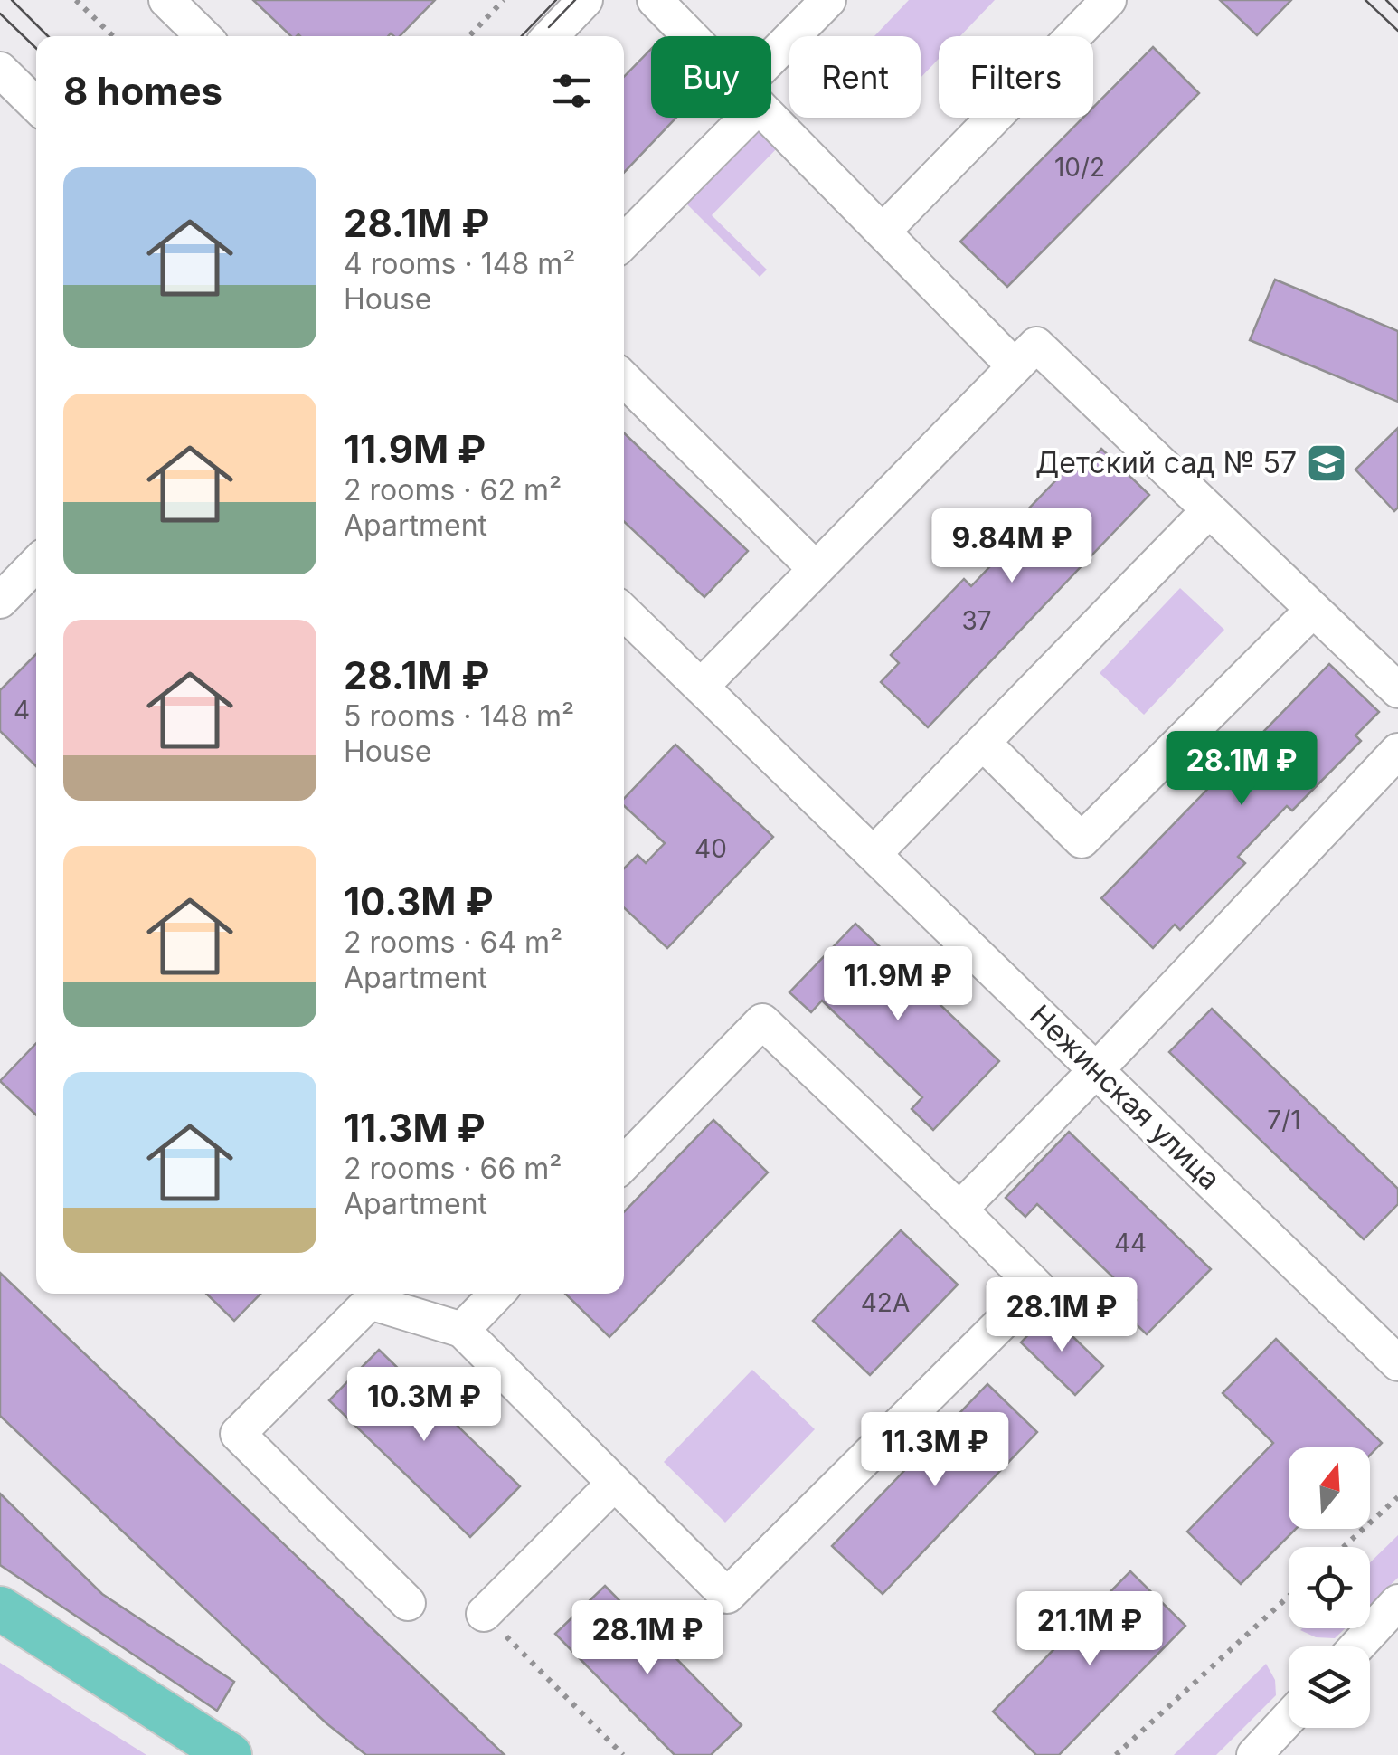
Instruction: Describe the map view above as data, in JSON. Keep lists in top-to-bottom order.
{
  "streets": {
    "street": ["Нежинская улица"]
  },
  "places": {
    "school or university": ["Детский сад № 57"]
  },
  "house_numbers": [
    "10/2",
    "37",
    "4",
    "40",
    "7/1",
    "44",
    "42А"
  ],
  "north": "top",
  "page": {
    "chip": ["Buy", "Rent", "Filters"],
    "heading": "8 homes",
    "list": [
      {
        "name": "28.1M ₽",
        "note": "4 rooms · 148 m² · House"
      },
      {
        "name": "11.9M ₽",
        "note": "2 rooms · 62 m² · Apartment"
      },
      {
        "name": "28.1M ₽",
        "note": "5 rooms · 148 m² · House"
      },
      {
        "name": "10.3M ₽",
        "note": "2 rooms · 64 m² · Apartment"
      },
      {
        "name": "11.3M ₽",
        "note": "2 rooms · 66 m² · Apartment"
      }
    ],
    "price": [
      "9.84M ₽",
      "28.1M ₽",
      "11.9M ₽",
      "28.1M ₽",
      "10.3M ₽",
      "11.3M ₽",
      "21.1M ₽",
      "28.1M ₽"
    ]
  }
}
